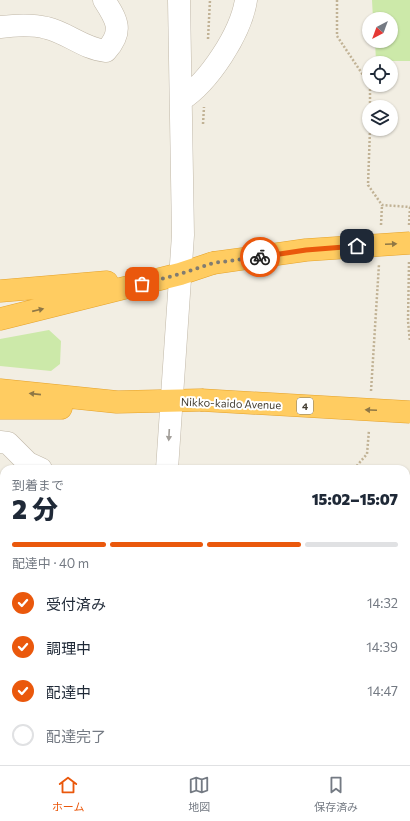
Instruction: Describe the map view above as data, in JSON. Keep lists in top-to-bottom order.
{
  "streets": {
    "highway": ["Nikko-kaido Avenue", "4"]
  },
  "crossings": [
    ["Nikko-kaido Avenue", "4"]
  ],
  "north": "bottom left",
  "page": {
    "heading": ["2 分", "到着まで", "15:02–15:07"],
    "bar": "配達中 · 40 m",
    "list": [
      ["受付済み", "14:32"],
      ["調理中", "14:39"],
      ["配達中", "14:47"],
      "配達完了"
    ],
    "tabs": ["ホーム", "地図", "保存済み"]
  }
}
